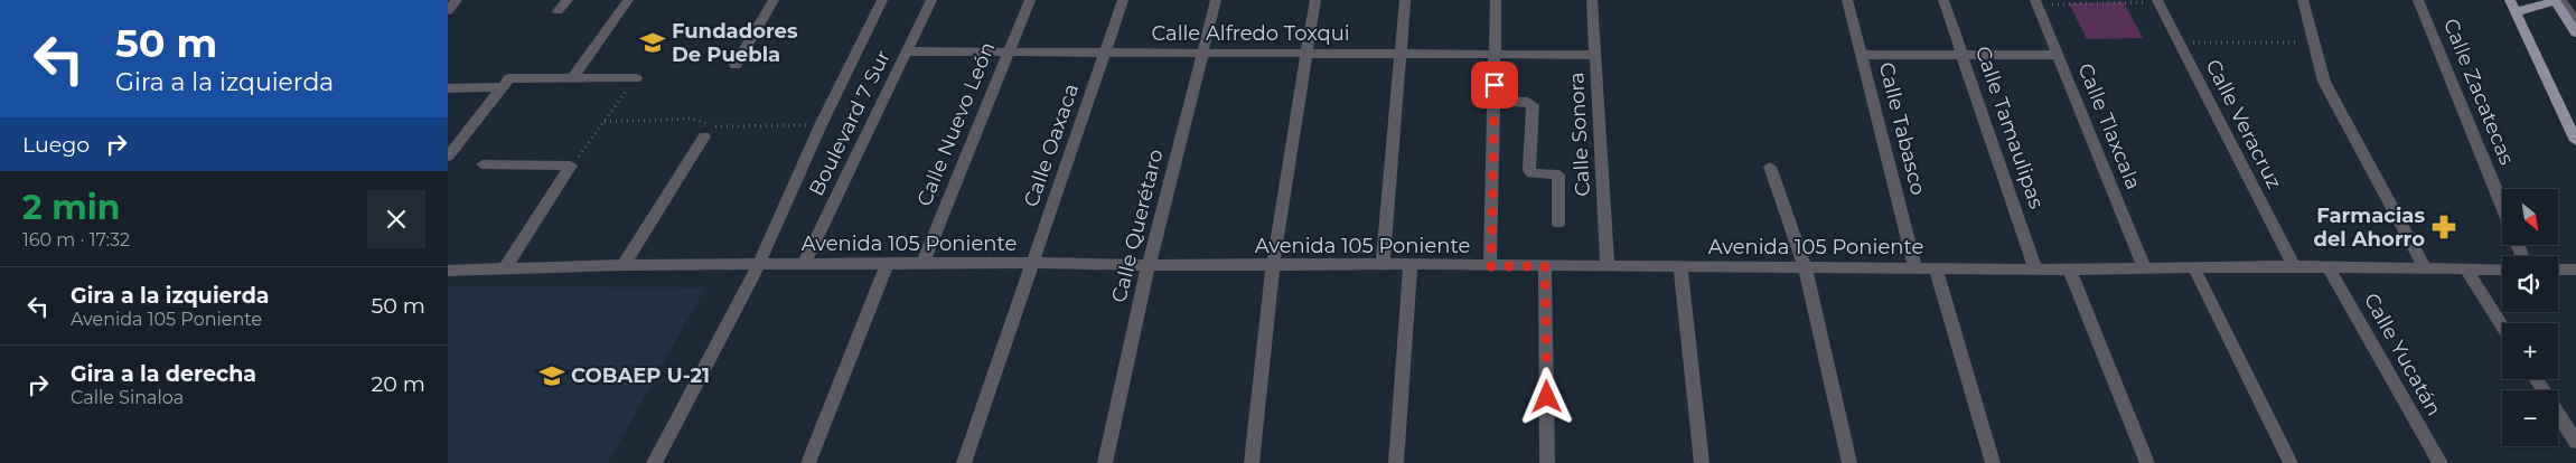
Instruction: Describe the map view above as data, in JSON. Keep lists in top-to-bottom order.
{
  "streets": {
    "street": [
      "Calle Alfredo Toxqui",
      "Calle Zacatecas",
      "Boulevard 7 Sur",
      "Calle Nuevo León",
      "Calle Veracruz",
      "Calle Tlaxcala",
      "Calle Tamaulipas",
      "Calle Tabasco",
      "Calle Sonora",
      "Calle Oaxaca",
      "Calle Querétaro",
      "Avenida 105 Poniente",
      "Calle Yucatán"
    ]
  },
  "crossings": [
    ["Calle Alfredo Toxqui", "Boulevard 7 Sur"],
    ["Calle Alfredo Toxqui", "Calle Nuevo León"],
    ["Calle Alfredo Toxqui", "Calle Sonora"],
    ["Calle Alfredo Toxqui", "Calle Oaxaca"],
    ["Calle Alfredo Toxqui", "Calle Querétaro"],
    ["Boulevard 7 Sur", "Avenida 105 Poniente"],
    ["Calle Nuevo León", "Avenida 105 Poniente"],
    ["Calle Veracruz", "Avenida 105 Poniente"],
    ["Calle Tlaxcala", "Avenida 105 Poniente"],
    ["Calle Tamaulipas", "Avenida 105 Poniente"],
    ["Calle Tabasco", "Avenida 105 Poniente"],
    ["Calle Sonora", "Avenida 105 Poniente"],
    ["Calle Oaxaca", "Avenida 105 Poniente"],
    ["Calle Querétaro", "Avenida 105 Poniente"],
    ["Avenida 105 Poniente", "Calle Yucatán"]
  ],
  "places": {
    "school or university": ["Fundadores De Puebla", "COBAEP U-21"],
    "pharmacy": ["Farmacias del Ahorro"]
  },
  "north": "bottom right",
  "page": {
    "turn": ["50 m", "Gira a la izquierda"],
    "then": "Luego",
    "heading": ["2 min", "160 m · 17:32"],
    "map_buttons": ["+", "−"],
    "list": [
      {
        "name": "Gira a la izquierda",
        "note": "Avenida 105 Poniente",
        "value": "50 m"
      },
      {
        "name": "Gira a la derecha",
        "note": "Calle Sinaloa",
        "value": "20 m"
      }
    ]
  }
}
